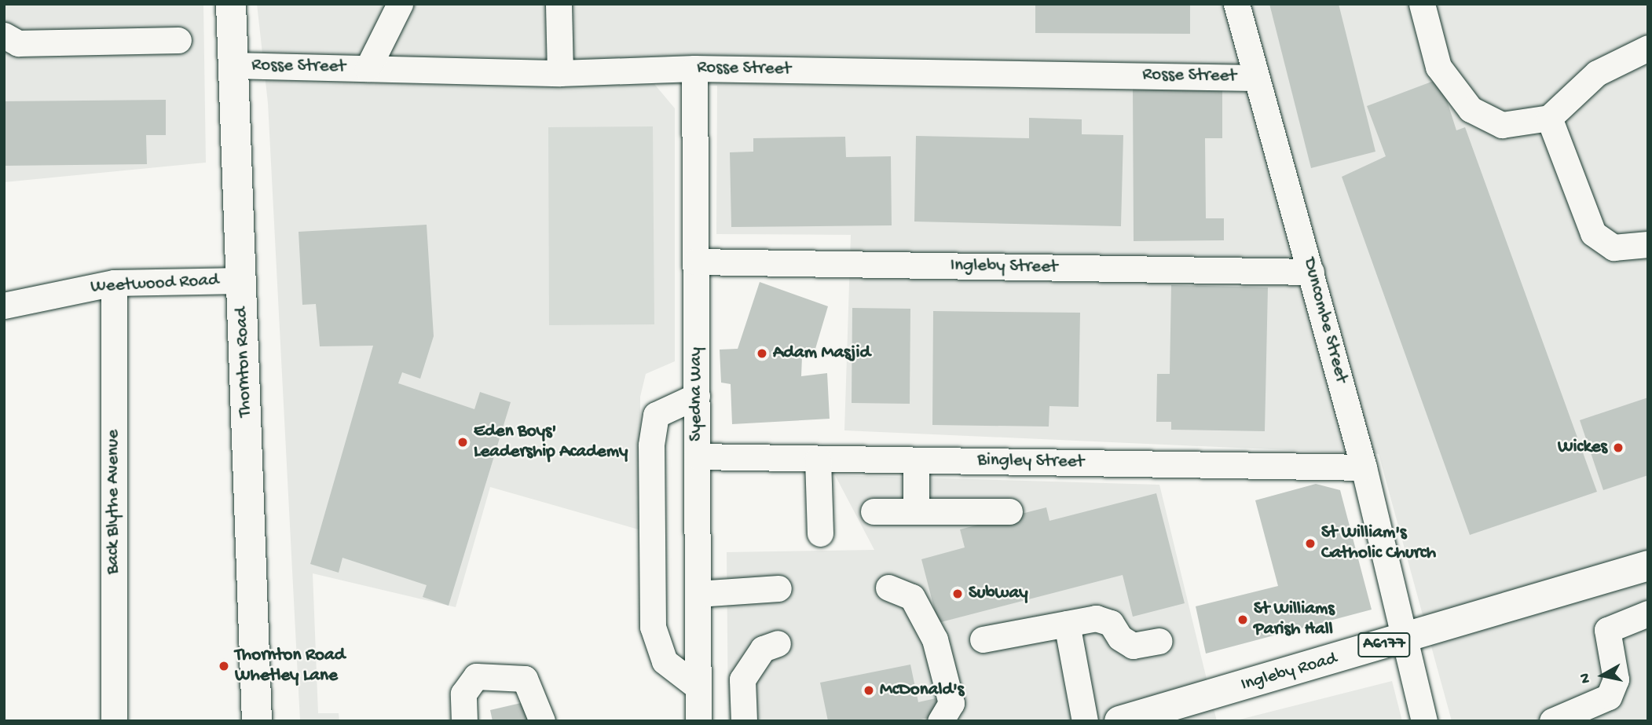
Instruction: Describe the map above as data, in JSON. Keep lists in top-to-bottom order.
{
  "streets": {
    "main road": ["Thornton Road", "A6177", "Ingleby Road"],
    "street": [
      "Rosse Street",
      "Ingleby Street",
      "Weetwood Road",
      "Duncombe Street",
      "Syedna Way",
      "Bingley Street",
      "Back Blythe Avenue"
    ]
  },
  "crossings": [
    ["Rosse Street", "Duncombe Street"],
    ["Rosse Street", "Thornton Road"],
    ["Rosse Street", "Syedna Way"],
    ["Ingleby Street", "Duncombe Street"],
    ["Ingleby Street", "Syedna Way"],
    ["Weetwood Road", "Thornton Road"],
    ["Weetwood Road", "Back Blythe Avenue"],
    ["Duncombe Street", "Bingley Street"],
    ["Duncombe Street", "Ingleby Road"],
    ["Syedna Way", "Bingley Street"]
  ],
  "places": [
    "Adam Masjid",
    "Eden Boys' Leadership Academy",
    "Wickes",
    "St William's Catholic Church",
    "Subway",
    "St Williams Parish Hall",
    "Thornton Road Whetley Lane",
    "McDonald's"
  ],
  "north": "left"
}
